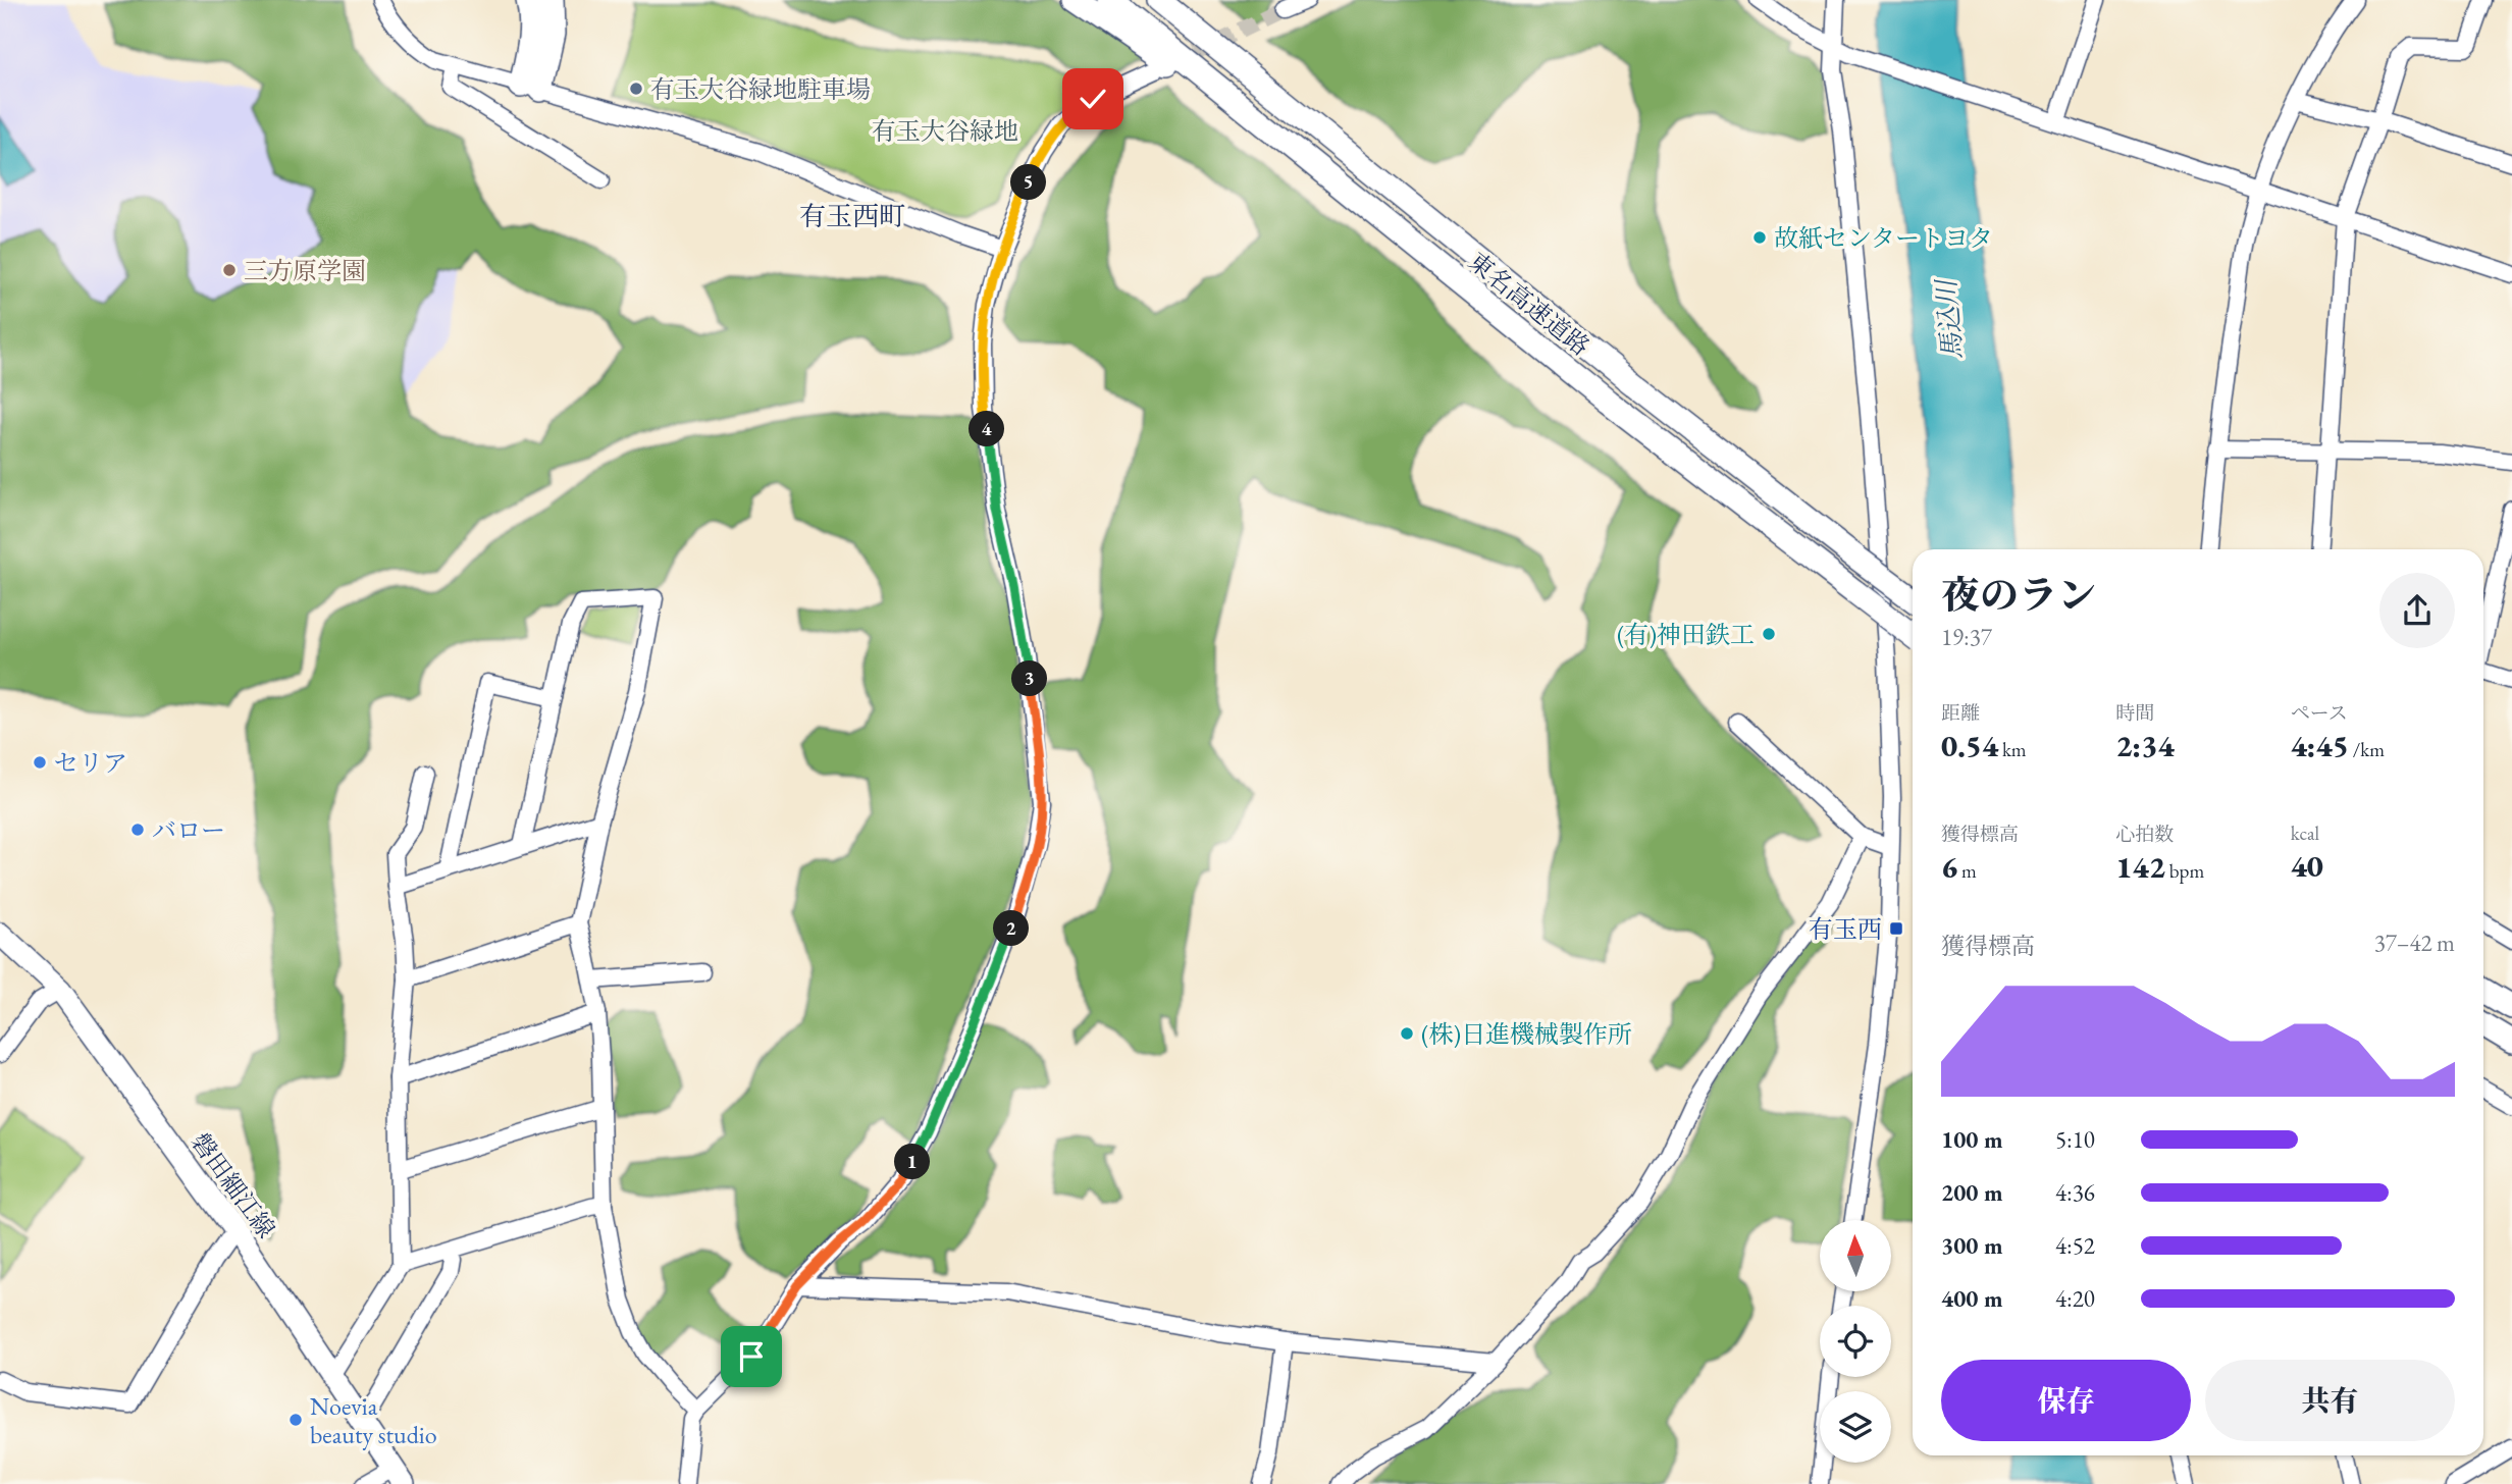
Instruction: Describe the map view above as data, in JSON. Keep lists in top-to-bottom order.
{
  "streets": {
    "highway": ["東名高速道路"],
    "main road": ["磐田細江線"]
  },
  "districts": ["有玉西町"],
  "water": ["馬込川"],
  "parks": ["有玉大谷緑地"],
  "places": {
    "other": [
      "有玉大谷緑地駐車場",
      "故紙センタートヨタ",
      "三方原学園",
      "(有)神田鉄工",
      "セリア",
      "バロー",
      "(株)日進機械製作所",
      "Noevia beauty studio"
    ],
    "transit": ["有玉西"]
  },
  "north": "top",
  "page": {
    "pins": [
      "5",
      "4",
      "3",
      "2",
      "1"
    ],
    "heading": ["夜のラン", "19:37"],
    "stats": [
      ["距離", "0.54 km"],
      ["時間", "2:34"],
      ["ペース", "4:45 /km"],
      ["獲得標高", "6 m"],
      ["心拍数", "142 bpm"],
      ["kcal", "40"]
    ],
    "chart": ["獲得標高", "37–42 m"],
    "list": [
      {
        "name": "100 m",
        "note": "5:10"
      },
      {
        "name": "200 m",
        "note": "4:36"
      },
      {
        "name": "300 m",
        "note": "4:52"
      },
      {
        "name": "400 m",
        "note": "4:20"
      }
    ],
    "buttons": ["保存", "共有"]
  }
}
